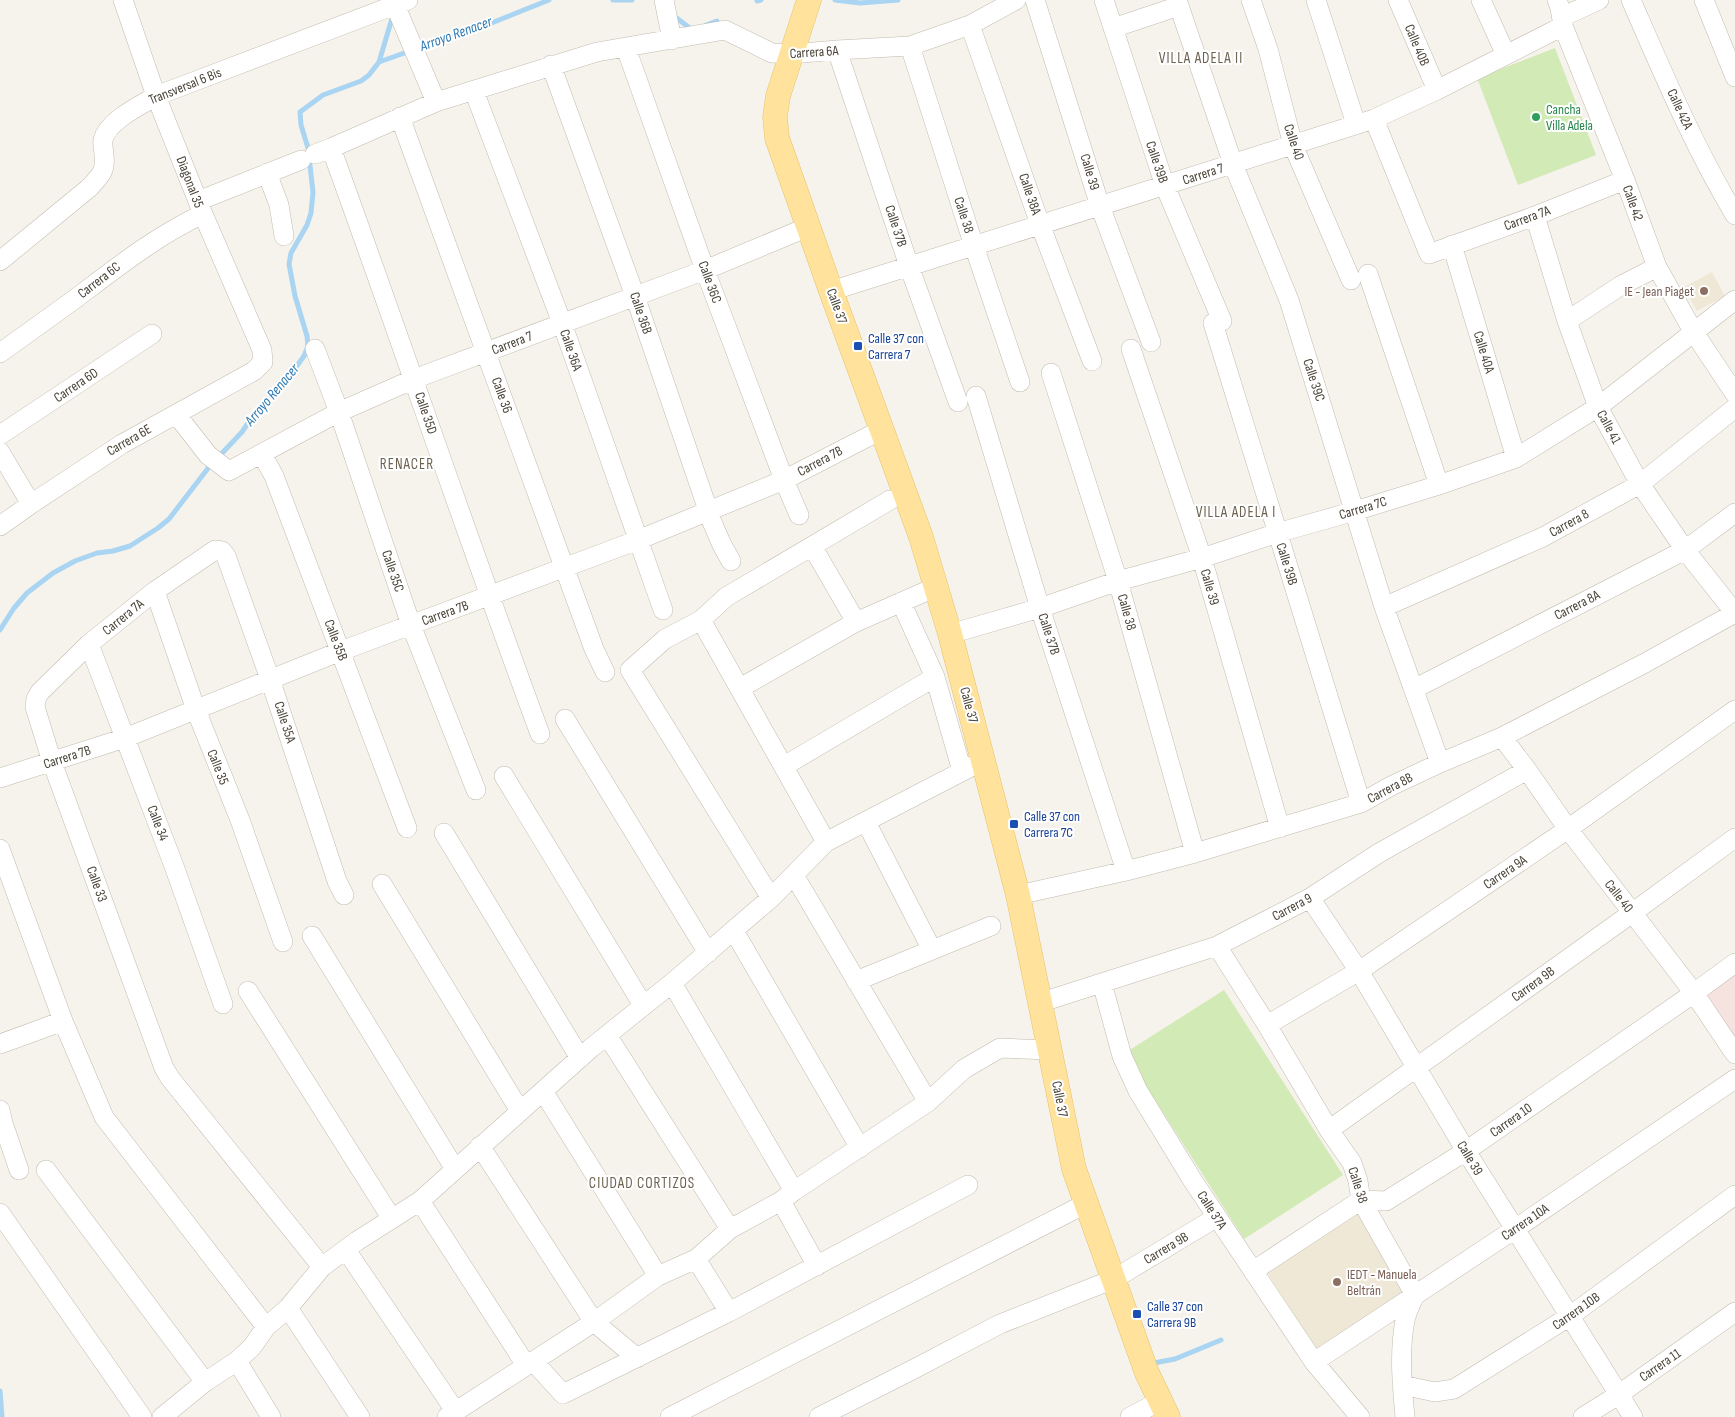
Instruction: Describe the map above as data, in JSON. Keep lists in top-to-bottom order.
{
  "streets": {
    "main road": ["Calle 37"],
    "street": [
      "Calle 40B",
      "Carrera 6A",
      "Transversal 6 Bis",
      "Calle 42A",
      "Calle 40",
      "Calle 39B",
      "Calle 39",
      "Carrera 7",
      "Diagonal 35",
      "Calle 38A",
      "Calle 42",
      "Calle 38",
      "Carrera 7A",
      "Calle 37B",
      "Carrera 6C",
      "Calle 36C",
      "Calle 36B",
      "Calle 36A",
      "Calle 40A",
      "Calle 39C",
      "Carrera 6D",
      "Calle 36",
      "Calle 35D",
      "Calle 41",
      "Carrera 6E",
      "Carrera 7B",
      "Carrera 7C",
      "Carrera 8",
      "Calle 35C",
      "Carrera 8A",
      "Calle 35B",
      "Calle 35A",
      "Calle 35",
      "Carrera 8B",
      "Calle 34",
      "Carrera 9A",
      "Calle 33",
      "Carrera 9",
      "Carrera 9B",
      "Carrera 10",
      "Calle 37A",
      "Carrera 10A",
      "Carrera 10B",
      "Carrera 11"
    ]
  },
  "crossings": [
    ["Calle 40B", "Carrera 7"],
    ["Carrera 6A", "Calle 38A"],
    ["Carrera 6A", "Calle 38"],
    ["Carrera 6A", "Calle 37B"],
    ["Carrera 6A", "Carrera 6C"],
    ["Carrera 6A", "Calle 36C"],
    ["Carrera 6A", "Calle 37"],
    ["Carrera 6A", "Calle 36B"],
    ["Carrera 6A", "Calle 36A"],
    ["Carrera 6A", "Calle 36"],
    ["Transversal 6 Bis", "Diagonal 35"],
    ["Calle 40", "Carrera 7"],
    ["Calle 40", "Carrera 7C"],
    ["Calle 40", "Carrera 8B"],
    ["Calle 40", "Carrera 9A"],
    ["Calle 40", "Carrera 9"],
    ["Calle 40", "Carrera 9B"],
    ["Calle 40", "Carrera 10"],
    ["Calle 39B", "Carrera 7"],
    ["Calle 39B", "Carrera 7C"],
    ["Calle 39B", "Carrera 8B"],
    ["Calle 39", "Carrera 7"],
    ["Calle 39", "Carrera 7C"],
    ["Calle 39", "Carrera 8B"],
    ["Calle 39", "Carrera 9A"],
    ["Calle 39", "Carrera 9"],
    ["Calle 39", "Carrera 9B"],
    ["Calle 39", "Carrera 10"],
    ["Calle 39", "Carrera 10A"],
    ["Calle 39", "Carrera 10B"],
    ["Calle 39", "Carrera 11"],
    ["Carrera 7", "Calle 38A"],
    ["Carrera 7", "Calle 42"],
    ["Carrera 7", "Calle 38"],
    ["Carrera 7", "Carrera 7A"],
    ["Carrera 7", "Calle 37B"],
    ["Carrera 7", "Calle 36C"],
    ["Carrera 7", "Calle 37"],
    ["Carrera 7", "Calle 36B"],
    ["Carrera 7", "Calle 36A"],
    ["Carrera 7", "Calle 39C"],
    ["Carrera 7", "Calle 36"],
    ["Carrera 7", "Calle 35D"],
    ["Carrera 7", "Carrera 6E"],
    ["Carrera 7", "Calle 35C"],
    ["Carrera 7", "Calle 35B"],
    ["Diagonal 35", "Carrera 6C"],
    ["Diagonal 35", "Carrera 6E"],
    ["Calle 42", "Carrera 7A"],
    ["Calle 42", "Carrera 7C"],
    ["Calle 38", "Carrera 7C"],
    ["Calle 38", "Carrera 8B"],
    ["Calle 38", "Carrera 9A"],
    ["Calle 38", "Carrera 9"],
    ["Calle 38", "Carrera 9B"],
    ["Calle 38", "Carrera 10"],
    ["Calle 38", "Carrera 10A"],
    ["Carrera 7A", "Calle 40A"],
    ["Carrera 7A", "Calle 41"],
    ["Carrera 7A", "Calle 35A"],
    ["Carrera 7A", "Calle 35"],
    ["Carrera 7A", "Calle 34"],
    ["Carrera 7A", "Calle 33"],
    ["Calle 37B", "Carrera 7C"],
    ["Calle 37B", "Carrera 8B"],
    ["Carrera 6C", "Calle 36"],
    ["Carrera 6C", "Calle 35D"],
    ["Calle 36C", "Carrera 7B"],
    ["Calle 37", "Carrera 7B"],
    ["Calle 37", "Carrera 7C"],
    ["Calle 37", "Carrera 8B"],
    ["Calle 37", "Carrera 9"],
    ["Calle 37", "Carrera 9B"],
    ["Calle 36B", "Carrera 7B"],
    ["Calle 36A", "Carrera 7B"],
    ["Calle 40A", "Carrera 7C"],
    ["Calle 39C", "Carrera 7C"],
    ["Calle 39C", "Carrera 8"],
    ["Calle 39C", "Carrera 8A"],
    ["Calle 39C", "Carrera 8B"],
    ["Calle 36", "Carrera 7B"],
    ["Calle 35D", "Carrera 7B"],
    ["Calle 41", "Carrera 7C"],
    ["Calle 41", "Carrera 8"],
    ["Calle 41", "Carrera 8A"],
    ["Calle 41", "Carrera 8B"],
    ["Carrera 7B", "Calle 35C"],
    ["Carrera 7B", "Calle 35B"],
    ["Carrera 7B", "Calle 35A"],
    ["Carrera 7B", "Calle 35"],
    ["Carrera 7B", "Calle 34"],
    ["Carrera 7B", "Calle 33"],
    ["Carrera 9", "Calle 37A"],
    ["Carrera 9B", "Calle 37A"],
    ["Calle 37A", "Carrera 10A"]
  ],
  "districts": [
    "VILLA ADELA II",
    "RENACER",
    "VILLA ADELA I",
    "CIUDAD CORTIZOS"
  ],
  "water": ["Arroyo Renacer"],
  "places": {
    "other": ["Cancha Villa Adela", "IE - Jean Piaget", "IEDT - Manuela Beltrán"],
    "transit": ["Calle 37 con Carrera 7", "Calle 37 con Carrera 7C", "Calle 37 con Carrera 9B"]
  }
}
